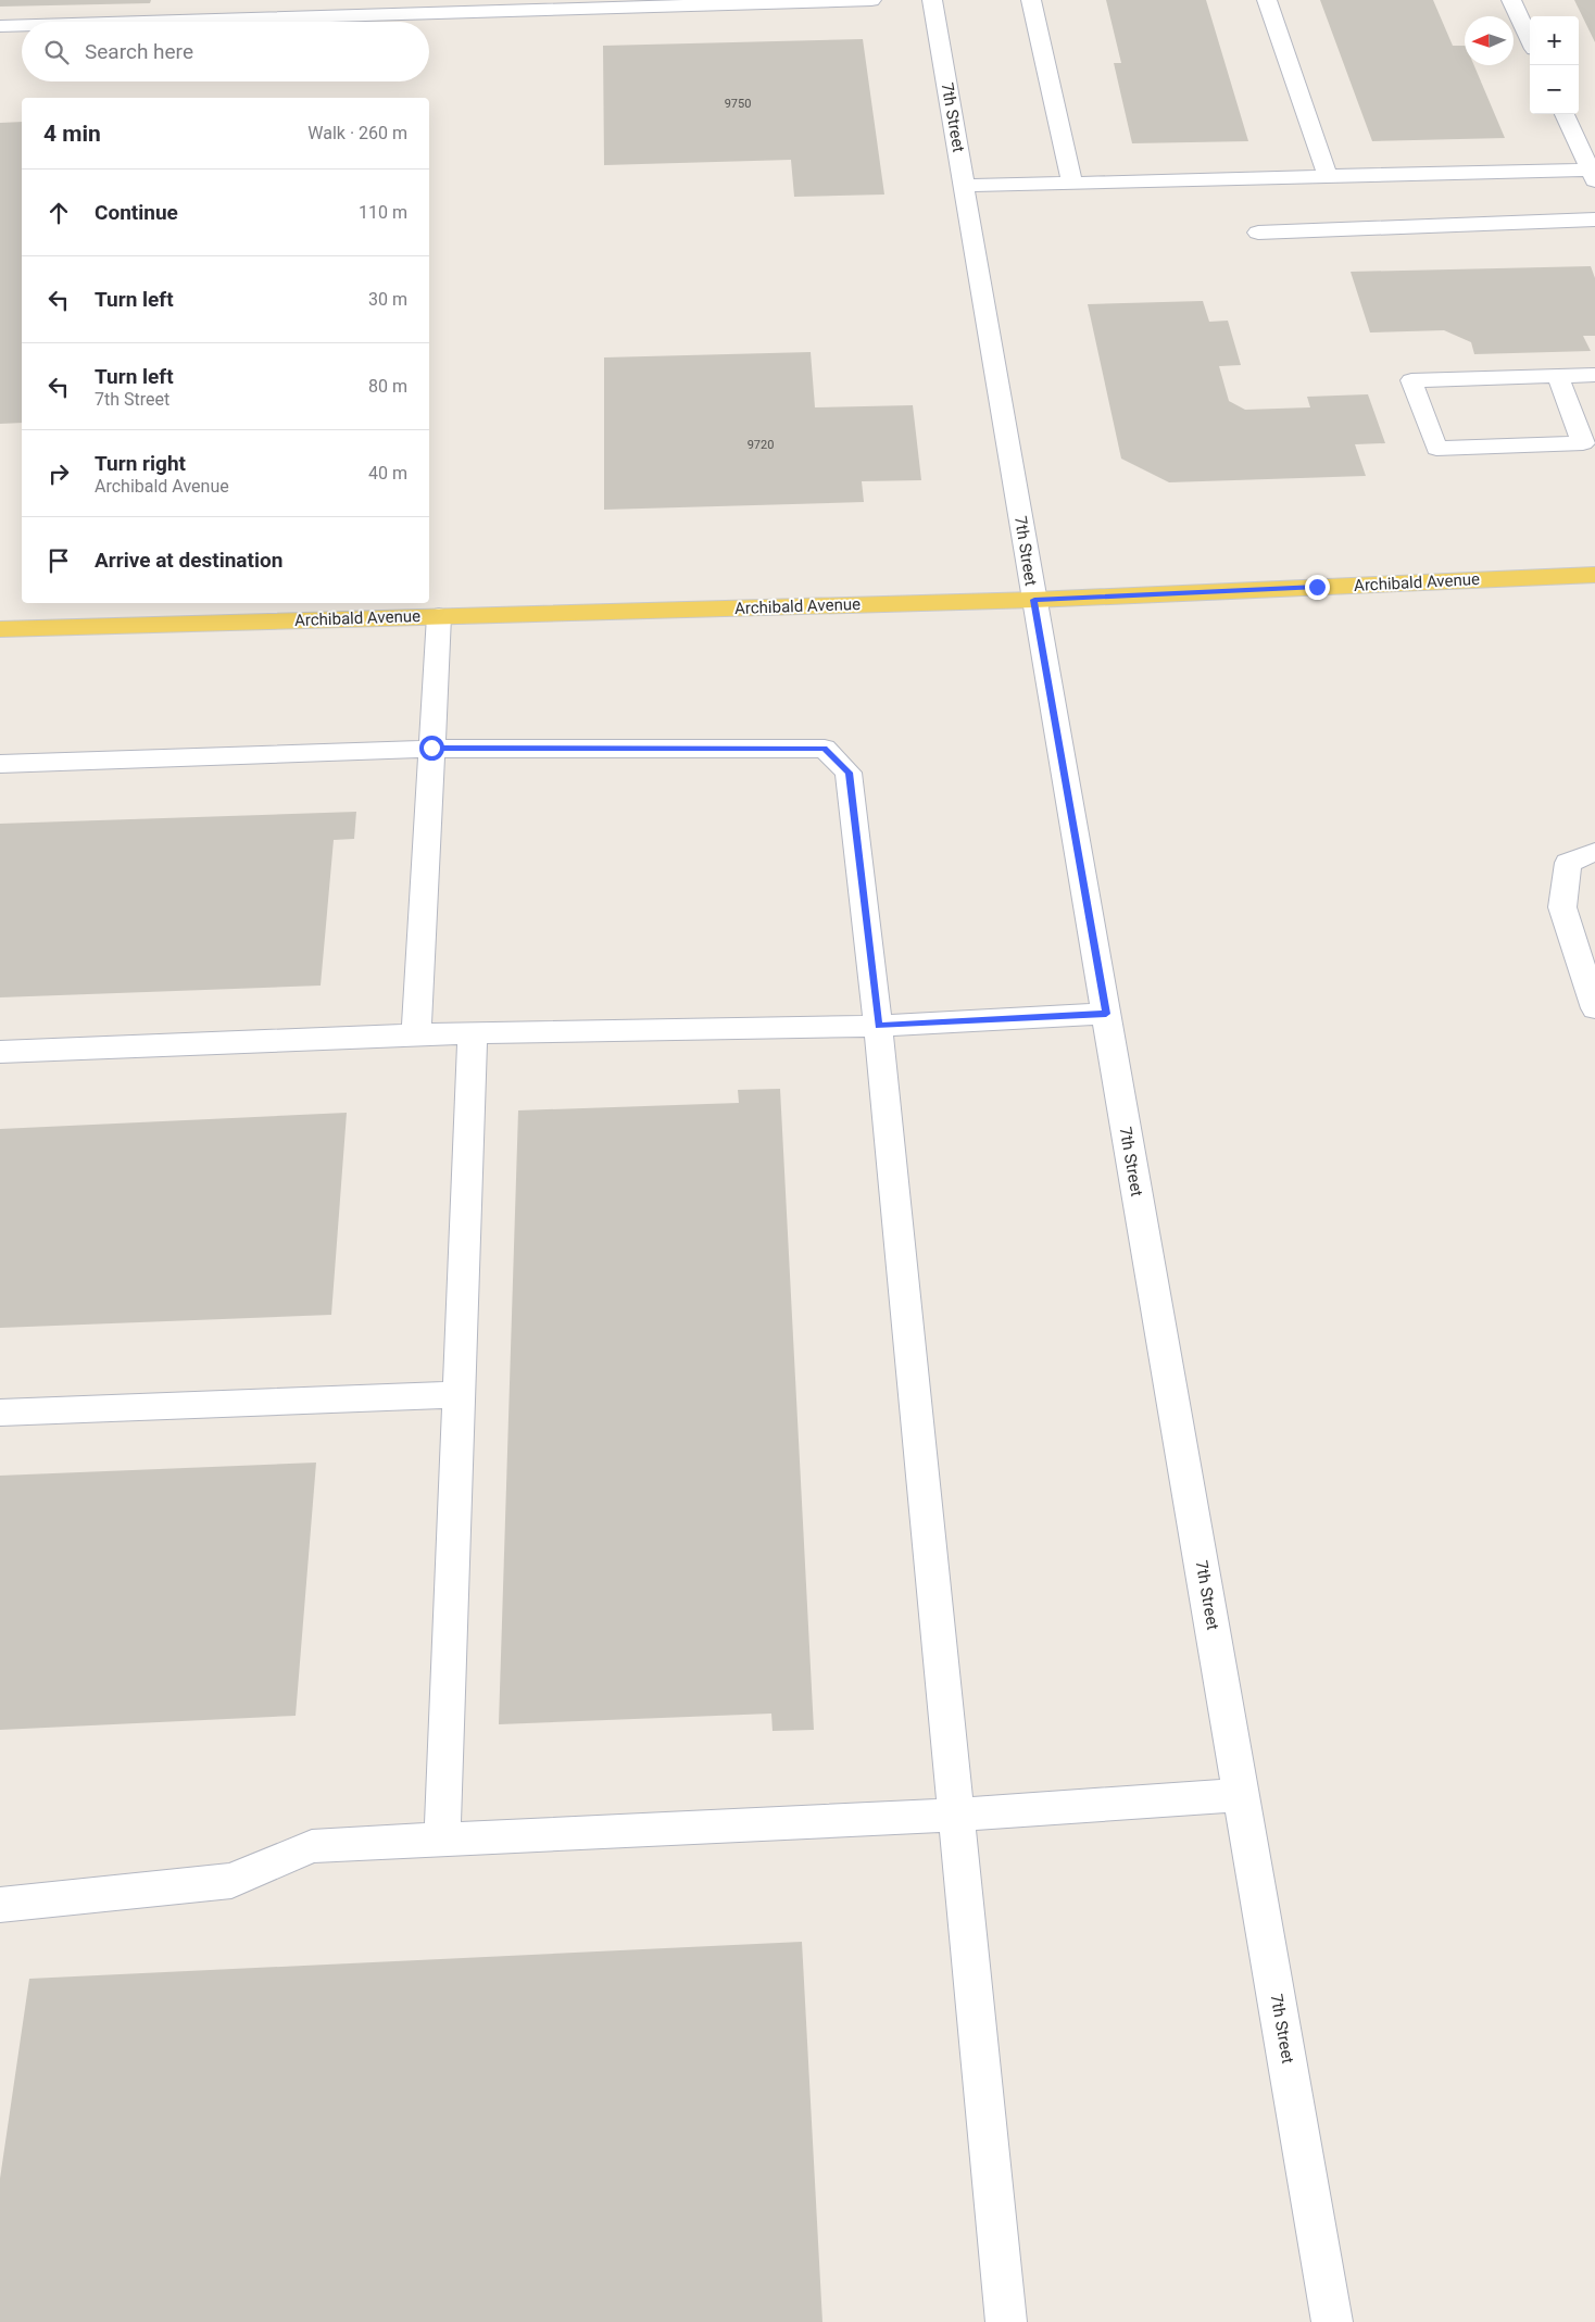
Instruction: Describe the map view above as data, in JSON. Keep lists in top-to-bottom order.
{
  "streets": {
    "main road": ["Archibald Avenue"],
    "street": ["7th Street"]
  },
  "crossings": [
    ["7th Street", "Archibald Avenue"]
  ],
  "house_numbers": ["9750", "9720"],
  "north": "left",
  "page": {
    "map_buttons": ["+", "−"],
    "search": "Search here",
    "heading": ["4 min", "Walk · 260 m"],
    "list": [
      ["Continue", "110 m"],
      ["Turn left", "30 m"],
      ["Turn left", "7th Street", "80 m"],
      ["Turn right", "Archibald Avenue", "40 m"],
      "Arrive at destination"
    ]
  }
}
